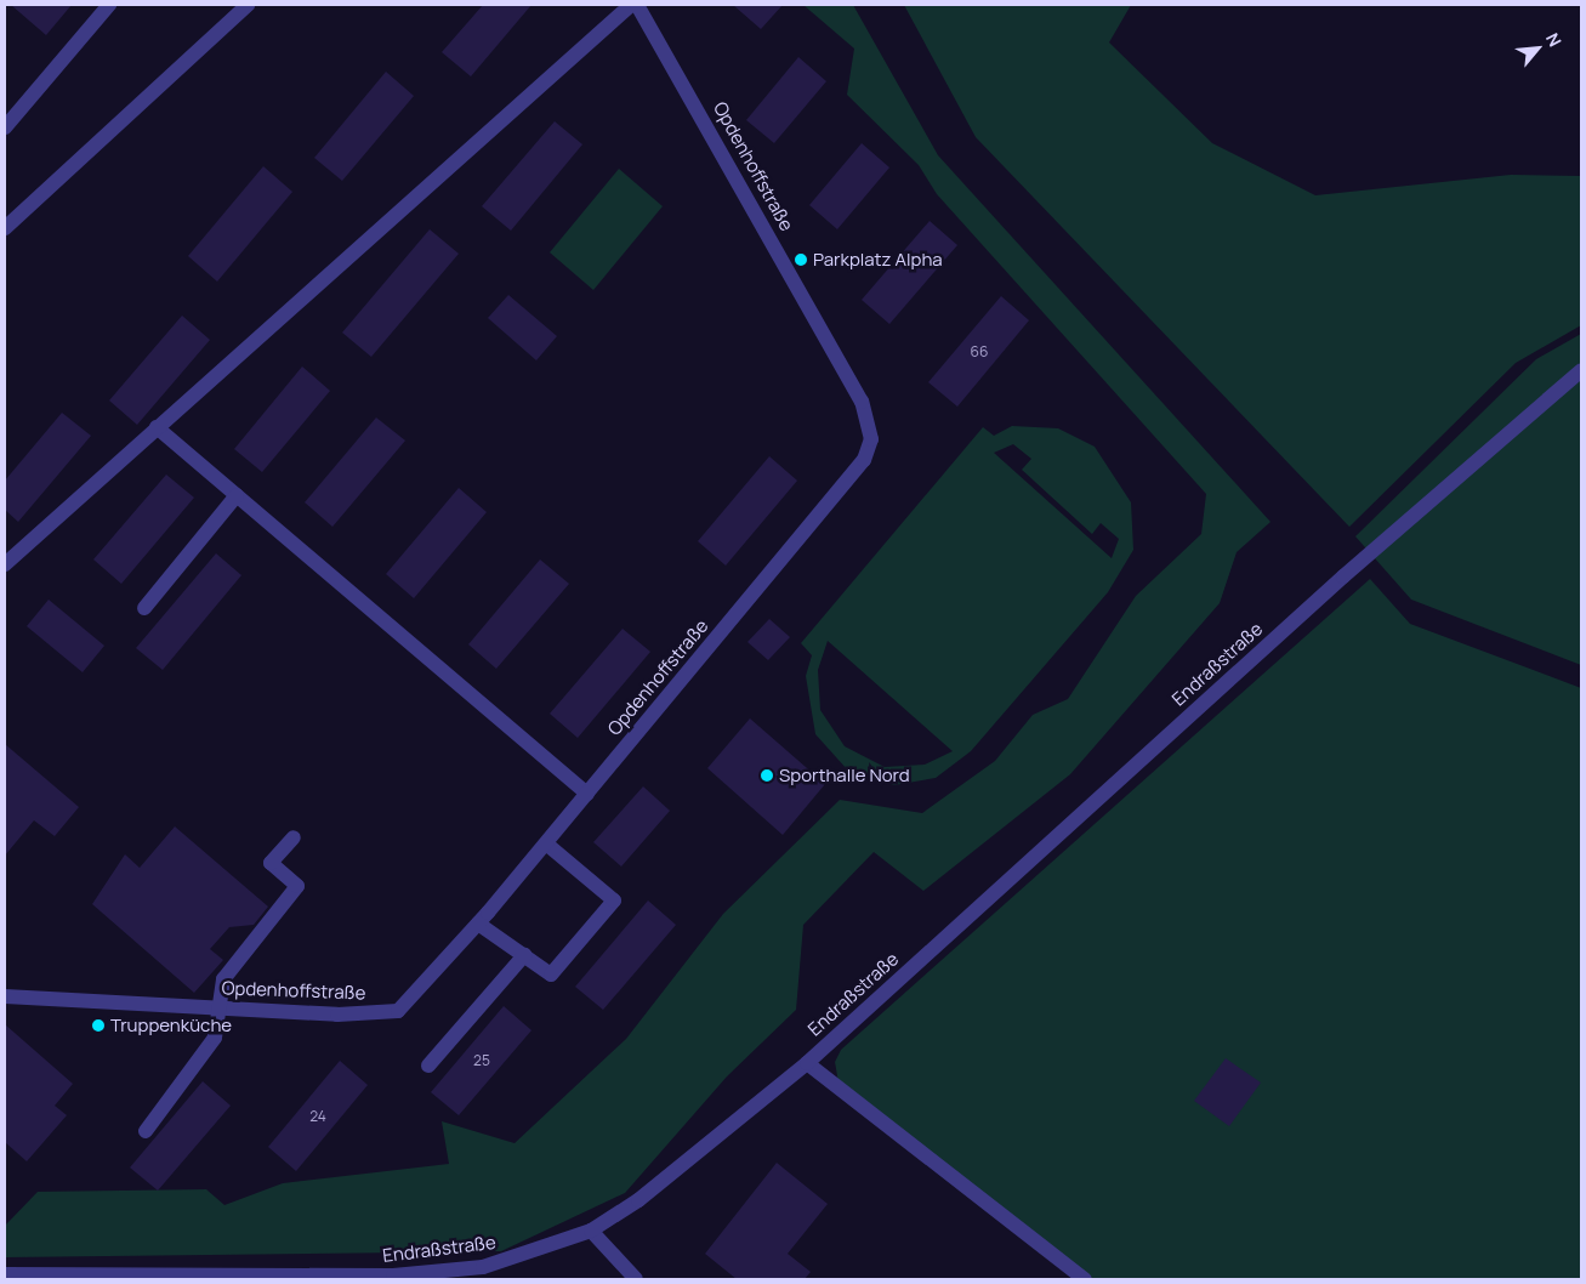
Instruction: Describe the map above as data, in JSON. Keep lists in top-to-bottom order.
{
  "streets": {
    "street": ["Opdenhoffstraße", "Endraßstraße"]
  },
  "places": ["Parkplatz Alpha", "Sporthalle Nord", "Truppenküche"],
  "house_numbers": ["66", "25", "24"],
  "north": "top right"
}
